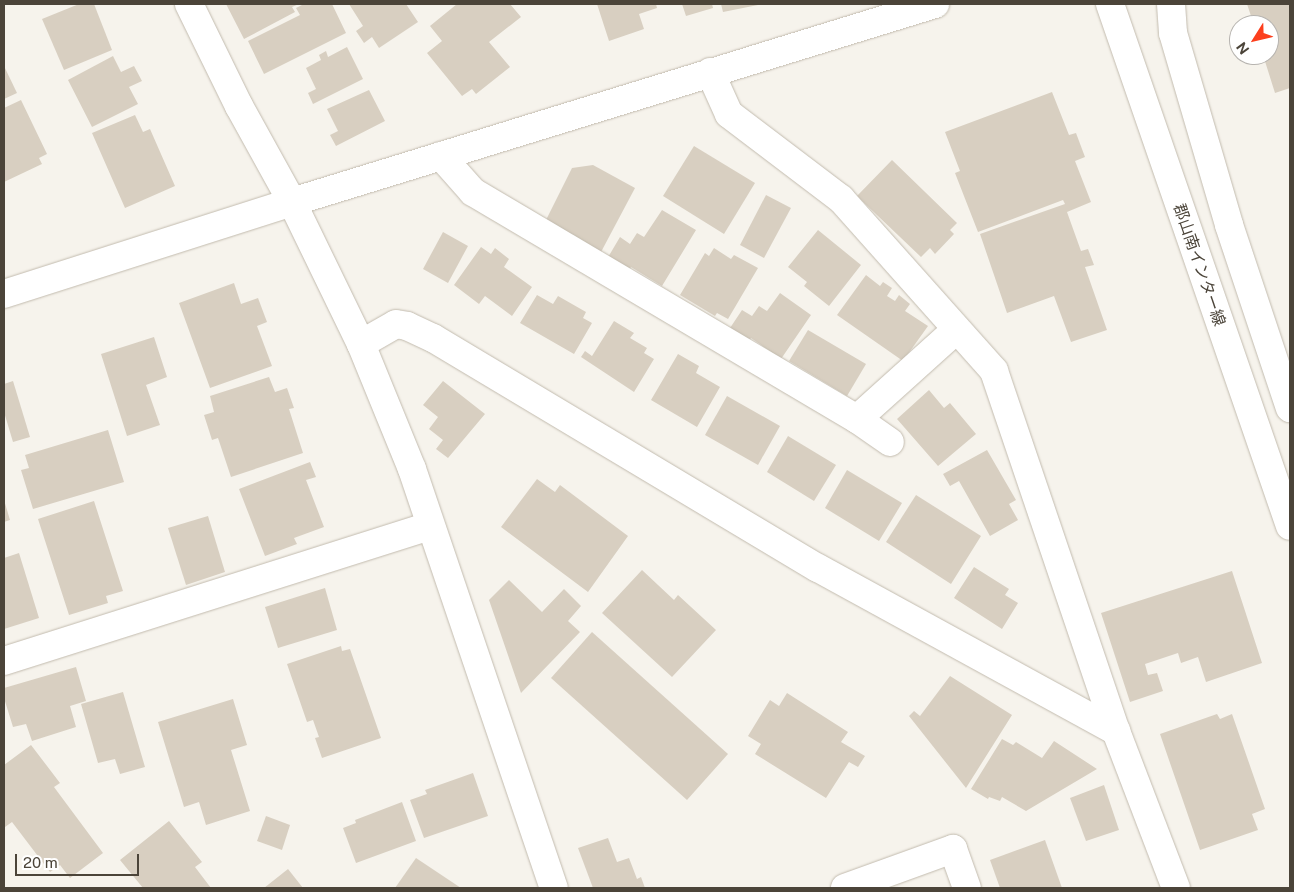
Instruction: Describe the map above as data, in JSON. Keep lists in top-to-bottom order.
{
  "streets": {
    "street": ["郡山南インター線"]
  },
  "scale_bar": "20 m",
  "north": "bottom left"
}
